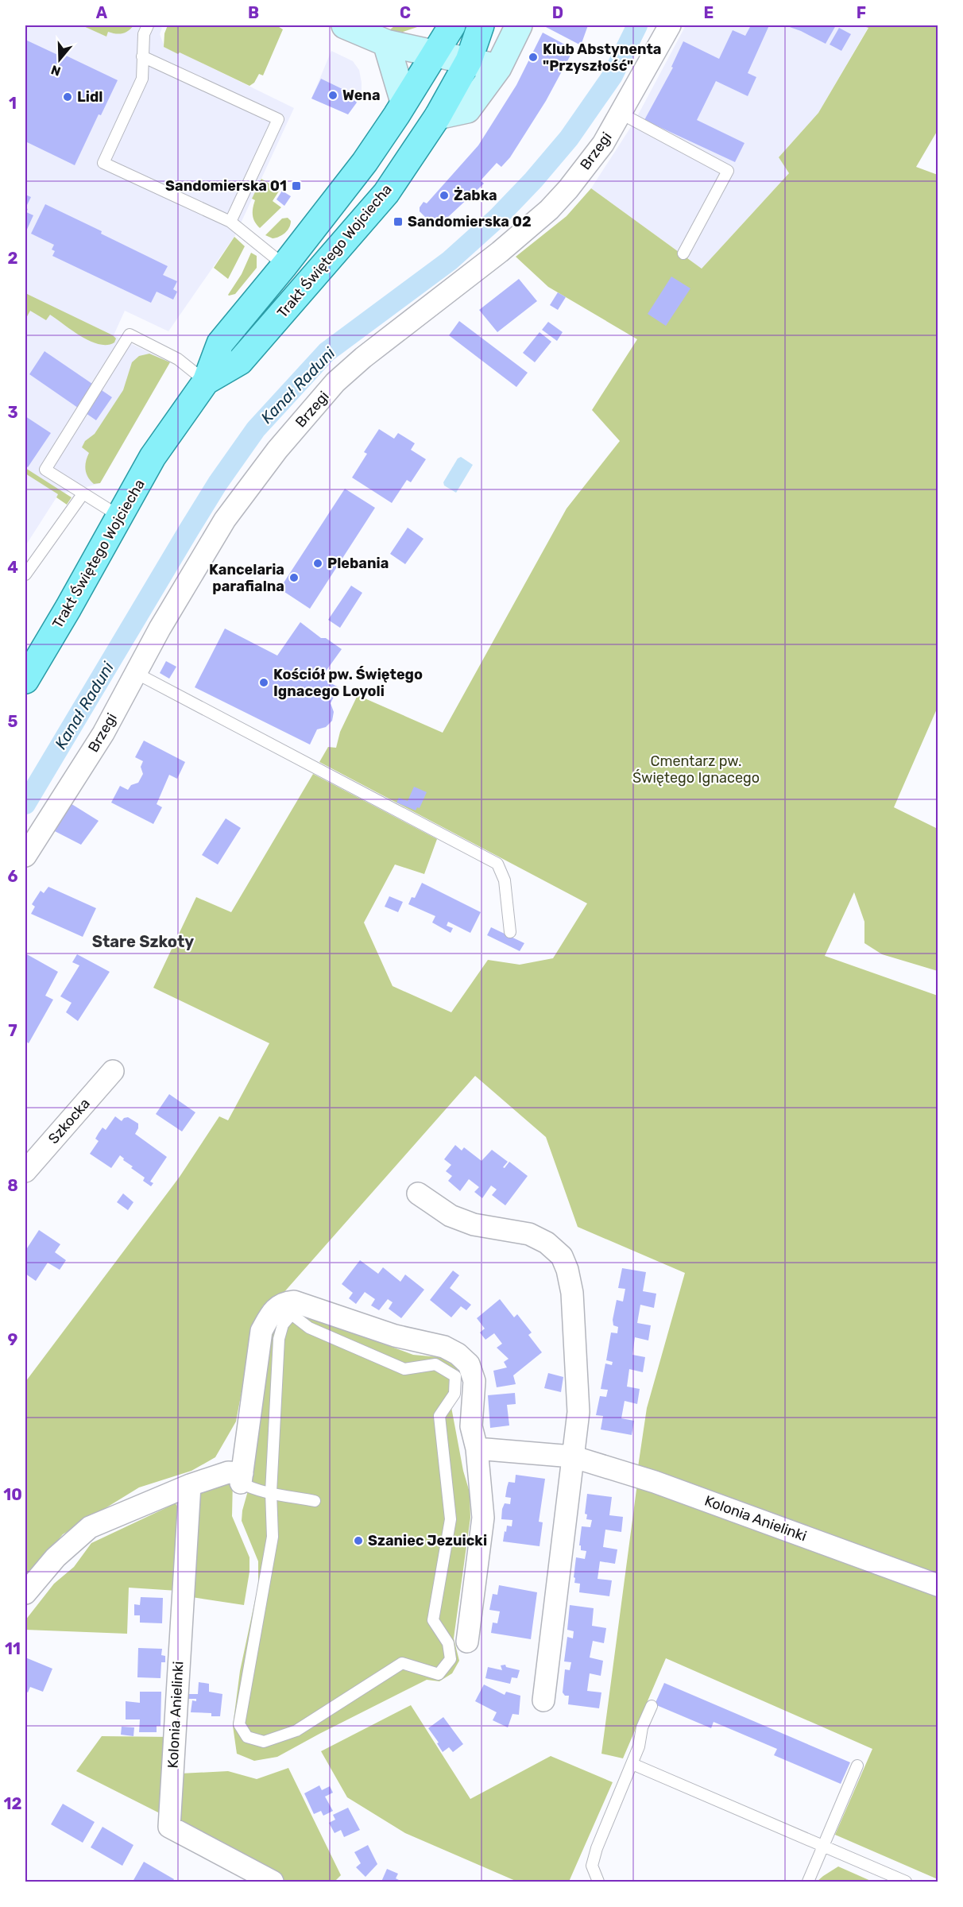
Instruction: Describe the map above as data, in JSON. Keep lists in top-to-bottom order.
{
  "streets": {
    "main road": ["Trakt Świętego Wojciecha"],
    "street": ["Brzegi", "Szkocka", "Kolonia Anielinki"]
  },
  "districts": ["Stare Szkoty"],
  "water": ["Kanał Raduni"],
  "parks": ["Cmentarz pw. Świętego Ignacego"],
  "places": {
    "other": [
      "Klub Abstynenta \"Przyszłość\"",
      "Wena",
      "Lidl",
      "Żabka",
      "Plebania",
      "Kancelaria parafialna",
      "Kościół pw. Świętego Ignacego Loyoli",
      "Szaniec Jezuicki"
    ],
    "transit": ["Sandomierska 01", "Sandomierska 02"]
  },
  "north": "bottom",
  "grid": {
    "columns": [
      "A",
      "B",
      "C",
      "D",
      "E",
      "F"
    ],
    "rows": [
      "1",
      "2",
      "3",
      "4",
      "5",
      "6",
      "7",
      "8",
      "9",
      "10",
      "11",
      "12"
    ]
  }
}
